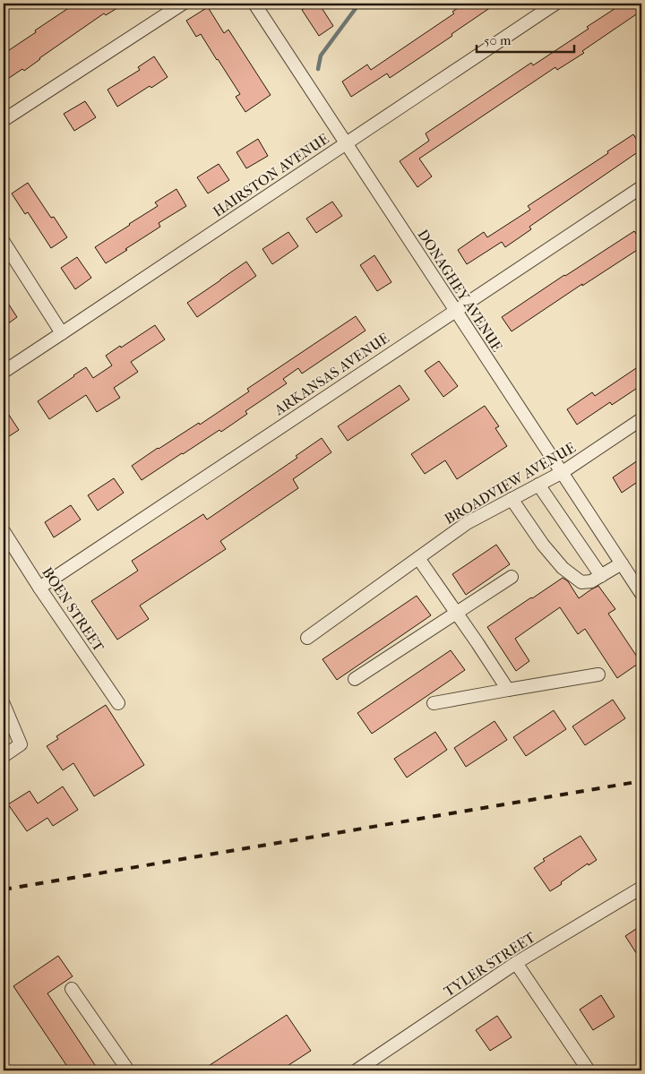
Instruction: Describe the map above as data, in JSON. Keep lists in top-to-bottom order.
{
  "streets": {
    "street": [
      "HAIRSTON AVENUE",
      "DONAGHEY AVENUE",
      "ARKANSAS AVENUE",
      "BROADVIEW AVENUE",
      "BOEN STREET",
      "TYLER STREET"
    ]
  },
  "crossings": [
    ["HAIRSTON AVENUE", "DONAGHEY AVENUE"],
    ["DONAGHEY AVENUE", "ARKANSAS AVENUE"],
    ["DONAGHEY AVENUE", "BROADVIEW AVENUE"],
    ["ARKANSAS AVENUE", "BOEN STREET"]
  ],
  "scale_bar": "50 m"
}
